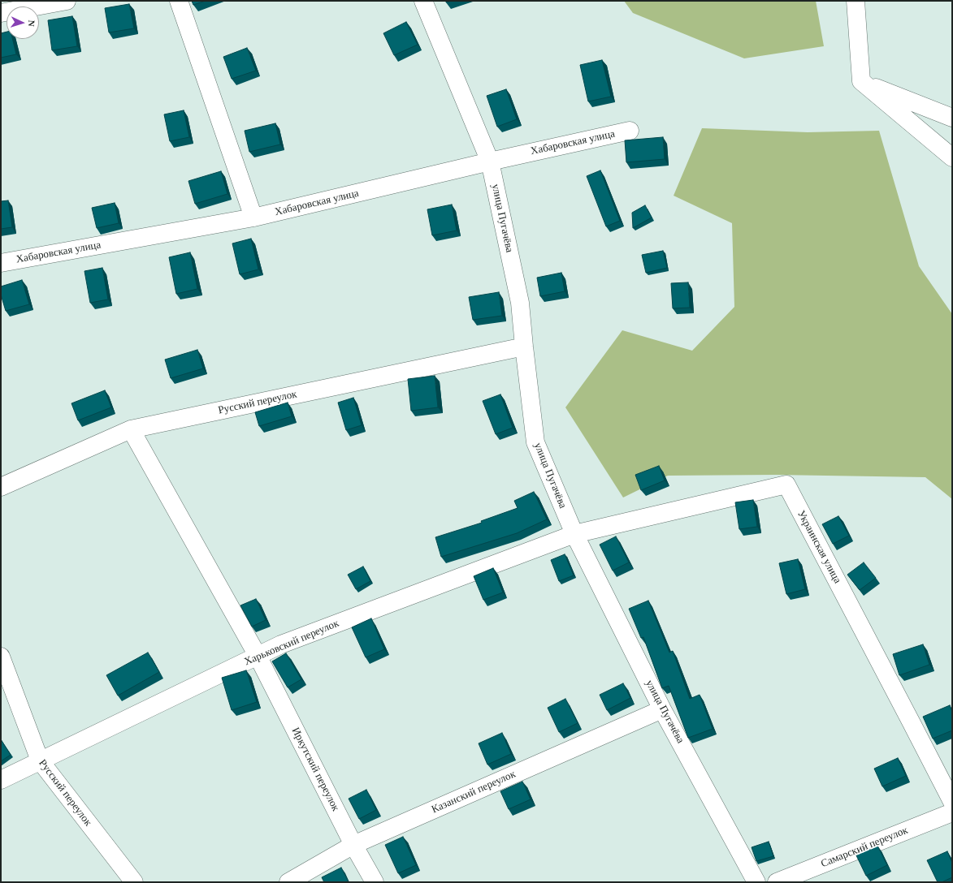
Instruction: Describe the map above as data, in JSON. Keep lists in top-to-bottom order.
{
  "streets": {
    "street": [
      "Хабаровская улица",
      "улица Пугачёва",
      "Русский переулок",
      "Украинская улица",
      "Харьковский переулок",
      "Иркутский переулок",
      "Казанский переулок",
      "Самарский переулок"
    ]
  },
  "crossings": [
    ["Хабаровская улица", "улица Пугачёва"],
    ["улица Пугачёва", "Русский переулок"],
    ["улица Пугачёва", "Украинская улица"],
    ["улица Пугачёва", "Харьковский переулок"],
    ["улица Пугачёва", "Казанский переулок"],
    ["Русский переулок", "Харьковский переулок"],
    ["Русский переулок", "Иркутский переулок"],
    ["Украинская улица", "Харьковский переулок"],
    ["Харьковский переулок", "Иркутский переулок"],
    ["Иркутский переулок", "Казанский переулок"]
  ],
  "north": "right"
}
